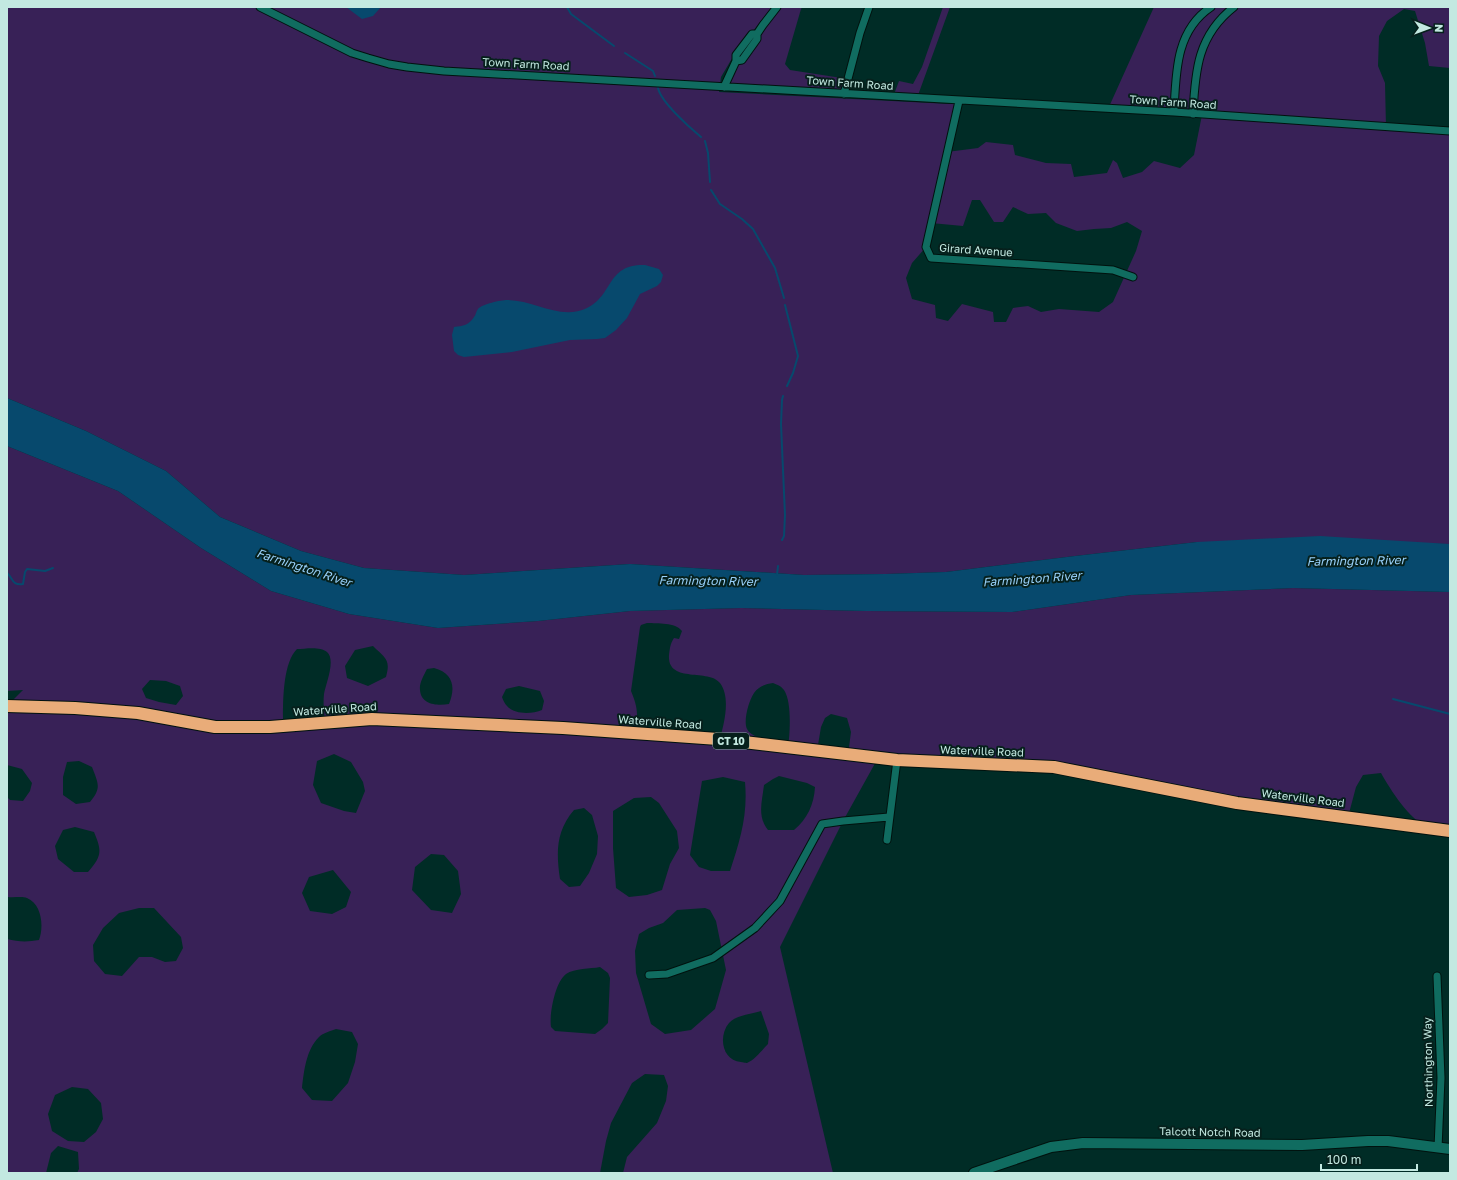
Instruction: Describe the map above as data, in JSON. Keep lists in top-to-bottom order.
{
  "streets": {
    "highway": ["Waterville Road", "CT 10"],
    "street": [
      "Town Farm Road",
      "Girard Avenue",
      "Northington Way",
      "Talcott Notch Road"
    ]
  },
  "crossings": [
    ["Town Farm Road", "Girard Avenue"],
    ["Northington Way", "Talcott Notch Road"]
  ],
  "water": ["Farmington River"],
  "scale_bar": "100 m",
  "north": "right"
}
